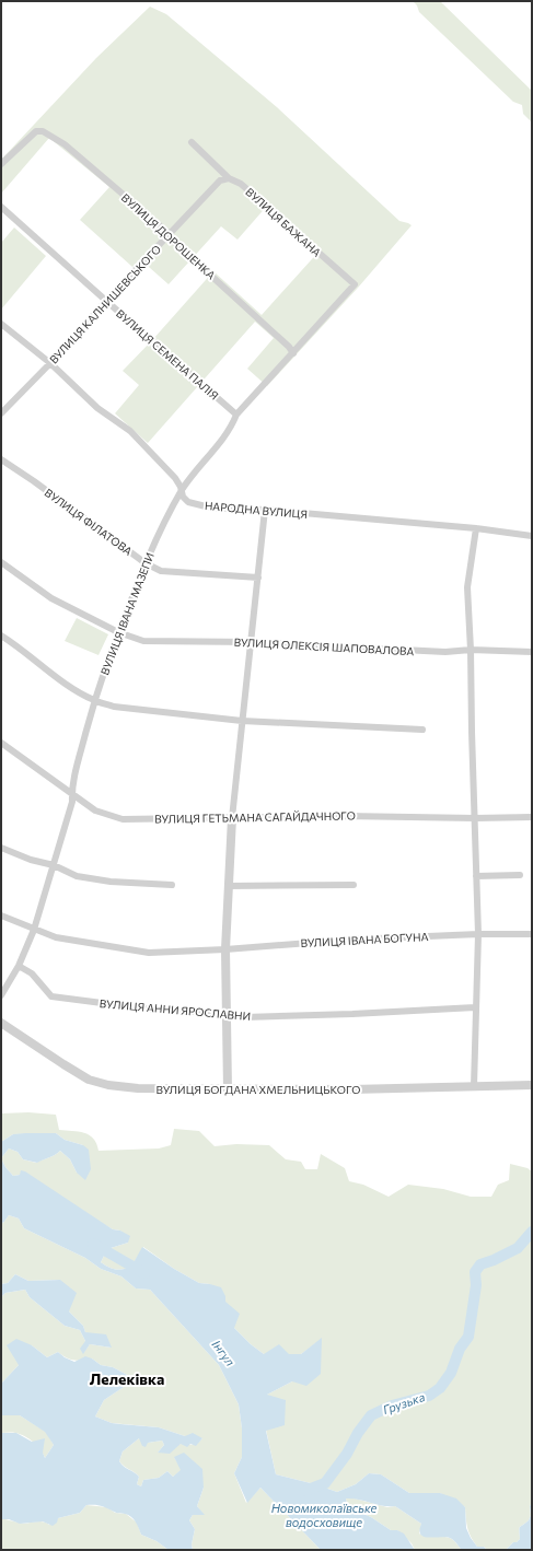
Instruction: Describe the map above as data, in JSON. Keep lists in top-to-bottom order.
{
  "streets": {
    "street": [
      "ВУЛИЦЯ БАЖАНА",
      "ВУЛИЦЯ ДОРОШЕНКА",
      "ВУЛИЦЯ КАЛНИШЕВСЬКОГО",
      "ВУЛИЦЯ СЕМЕНА ПАЛІЯ",
      "НАРОДНА ВУЛИЦЯ",
      "ВУЛИЦЯ ФІЛАТОВА",
      "ВУЛИЦЯ ІВАНА МАЗЕПИ",
      "ВУЛИЦЯ ОЛЕКСІЯ ШАПОВАЛОВА",
      "ВУЛИЦЯ ГЕТЬМАНА САГАЙДАЧНОГО",
      "ВУЛИЦЯ ІВАНА БОГУНА",
      "ВУЛИЦЯ АННИ ЯРОСЛАВНИ",
      "ВУЛИЦЯ БОГДАНА ХМЕЛЬНИЦЬКОГО"
    ]
  },
  "crossings": [
    ["ВУЛИЦЯ БАЖАНА", "ВУЛИЦЯ КАЛНИШЕВСЬКОГО"],
    ["ВУЛИЦЯ БАЖАНА", "ВУЛИЦЯ ІВАНА МАЗЕПИ"],
    ["ВУЛИЦЯ ДОРОШЕНКА", "ВУЛИЦЯ КАЛНИШЕВСЬКОГО"],
    ["ВУЛИЦЯ ДОРОШЕНКА", "ВУЛИЦЯ ІВАНА МАЗЕПИ"],
    ["ВУЛИЦЯ КАЛНИШЕВСЬКОГО", "ВУЛИЦЯ СЕМЕНА ПАЛІЯ"],
    ["ВУЛИЦЯ КАЛНИШЕВСЬКОГО", "НАРОДНА ВУЛИЦЯ"],
    ["ВУЛИЦЯ СЕМЕНА ПАЛІЯ", "ВУЛИЦЯ ІВАНА МАЗЕПИ"],
    ["НАРОДНА ВУЛИЦЯ", "ВУЛИЦЯ ІВАНА МАЗЕПИ"],
    ["ВУЛИЦЯ ФІЛАТОВА", "ВУЛИЦЯ ІВАНА МАЗЕПИ"],
    ["ВУЛИЦЯ ІВАНА МАЗЕПИ", "ВУЛИЦЯ ОЛЕКСІЯ ШАПОВАЛОВА"],
    ["ВУЛИЦЯ ІВАНА МАЗЕПИ", "ВУЛИЦЯ ГЕТЬМАНА САГАЙДАЧНОГО"],
    ["ВУЛИЦЯ ІВАНА МАЗЕПИ", "ВУЛИЦЯ ІВАНА БОГУНА"],
    ["ВУЛИЦЯ ІВАНА МАЗЕПИ", "ВУЛИЦЯ АННИ ЯРОСЛАВНИ"]
  ],
  "districts": ["Лелеківка"],
  "water": ["Інгул", "Грузька", "Новомиколаївське водосховище"]
}
